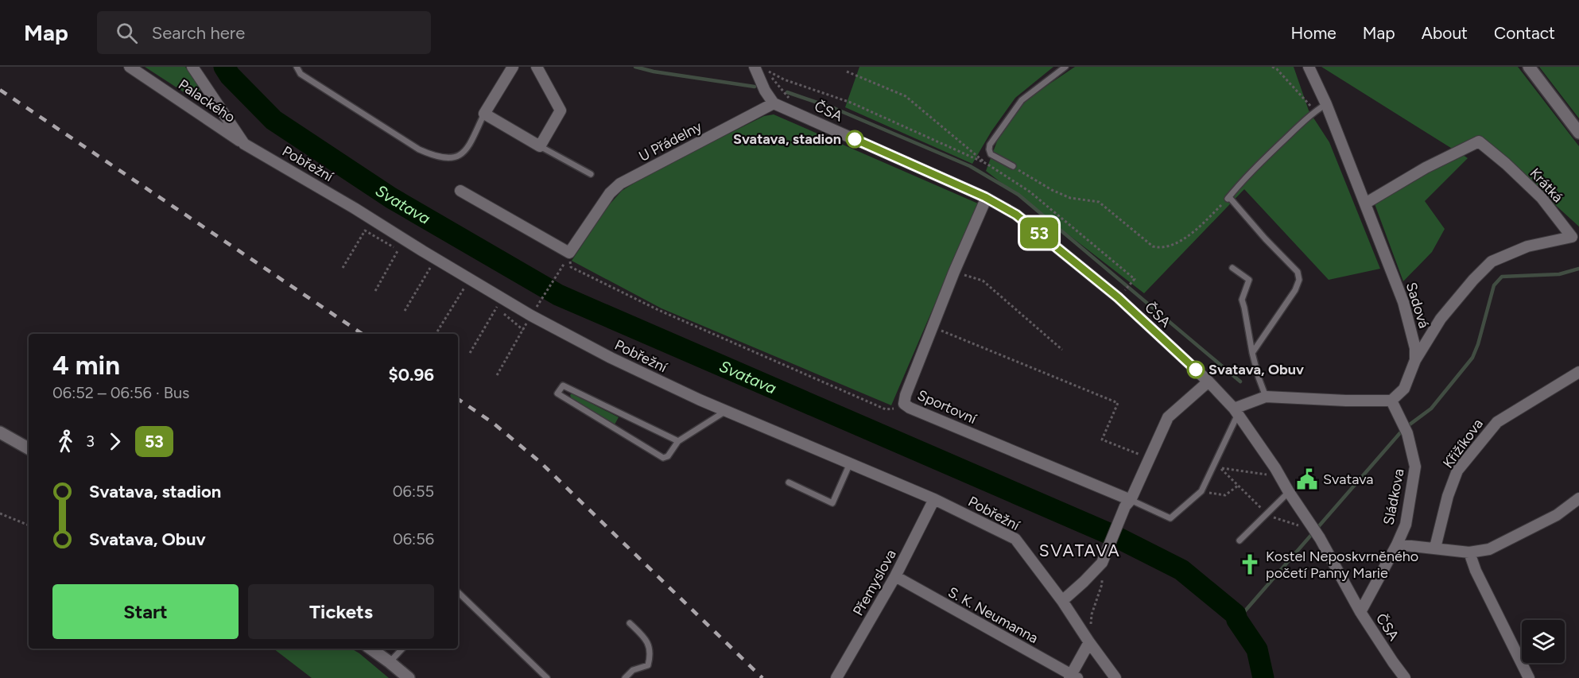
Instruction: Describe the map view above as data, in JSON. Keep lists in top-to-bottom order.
{
  "streets": {
    "street": [
      "Palackého",
      "ČSA",
      "U Přádelny",
      "Pobřežní",
      "Krátká",
      "Sadová",
      "Sportovní",
      "Křižíkova",
      "Sládkova",
      "Přemyslova",
      "S. K. Neumanna"
    ]
  },
  "crossings": [
    ["Palackého", "Pobřežní"],
    ["ČSA", "U Přádelny"],
    ["ČSA", "Sportovní"],
    ["ČSA", "Sládkova"],
    ["Pobřežní", "Přemyslova"],
    ["Krátká", "Sadová"],
    ["Sadová", "Sládkova"],
    ["Křižíkova", "Sládkova"],
    ["Přemyslova", "S. K. Neumanna"]
  ],
  "districts": ["SVATAVA"],
  "water": ["Svatava"],
  "places": {
    "other": ["Svatava, stadion", "Svatava, Obuv"],
    "public building": ["Svatava"],
    "church": ["Kostel Neposkvrněného početí Panny Marie"]
  },
  "lines": ["bus line 53"],
  "page": {
    "header": "Map",
    "search": "Search here",
    "nav": [
      "Home",
      "Map",
      "About",
      "Contact"
    ],
    "on_map": "53",
    "heading": ["4 min", "06:52 – 06:56 · Bus", "$0.96"],
    "legs": ["3", "53"],
    "list": [
      {
        "name": "Svatava, stadion",
        "value": "06:55"
      },
      {
        "name": "Svatava, Obuv",
        "value": "06:56"
      }
    ],
    "buttons": ["Start", "Tickets"]
  }
}
